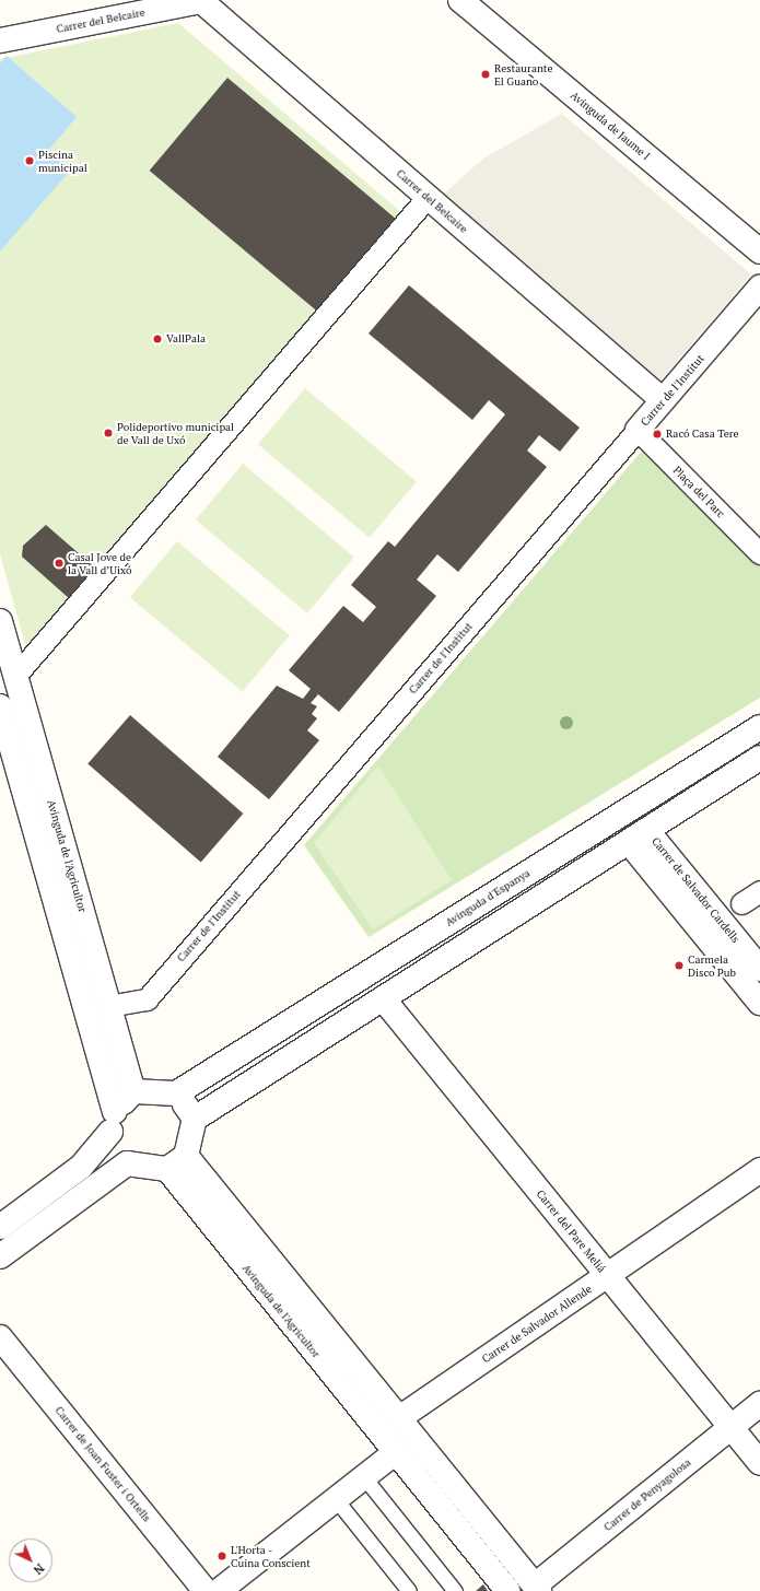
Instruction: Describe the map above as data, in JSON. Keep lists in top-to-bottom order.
{
  "streets": {
    "street": [
      "Carrer del Belcaire",
      "Avinguda de Jaume I",
      "Carrer de l'Institut",
      "Plaça del Parc",
      "Avinguda de l'Agricultor",
      "Carrer de Salvador Cardells",
      "Avinguda d'Espanya",
      "Carrer del Pare Meliá",
      "Carrer de Salvador Allende",
      "Carrer de Joan Fuster i Ortells",
      "Carrer de Penyagolosa"
    ]
  },
  "crossings": [
    ["Carrer del Belcaire", "Carrer de l'Institut"],
    ["Carrer de l'Institut", "Plaça del Parc"],
    ["Carrer de l'Institut", "Avinguda de l'Agricultor"],
    ["Avinguda de l'Agricultor", "Avinguda d'Espanya"],
    ["Carrer del Pare Meliá", "Carrer de Salvador Allende"],
    ["Carrer del Pare Meliá", "Carrer de Penyagolosa"]
  ],
  "places": [
    "Restaurante El Guano",
    "Piscina municipal",
    "VallPala",
    "Polideportivo municipal de Vall de Uxó",
    "Racó Casa Tere",
    "Casal Jove de la Vall d’Uixó",
    "Carmela Disco Pub",
    "L'Horta - Cuina Conscient"
  ],
  "north": "bottom right"
}
